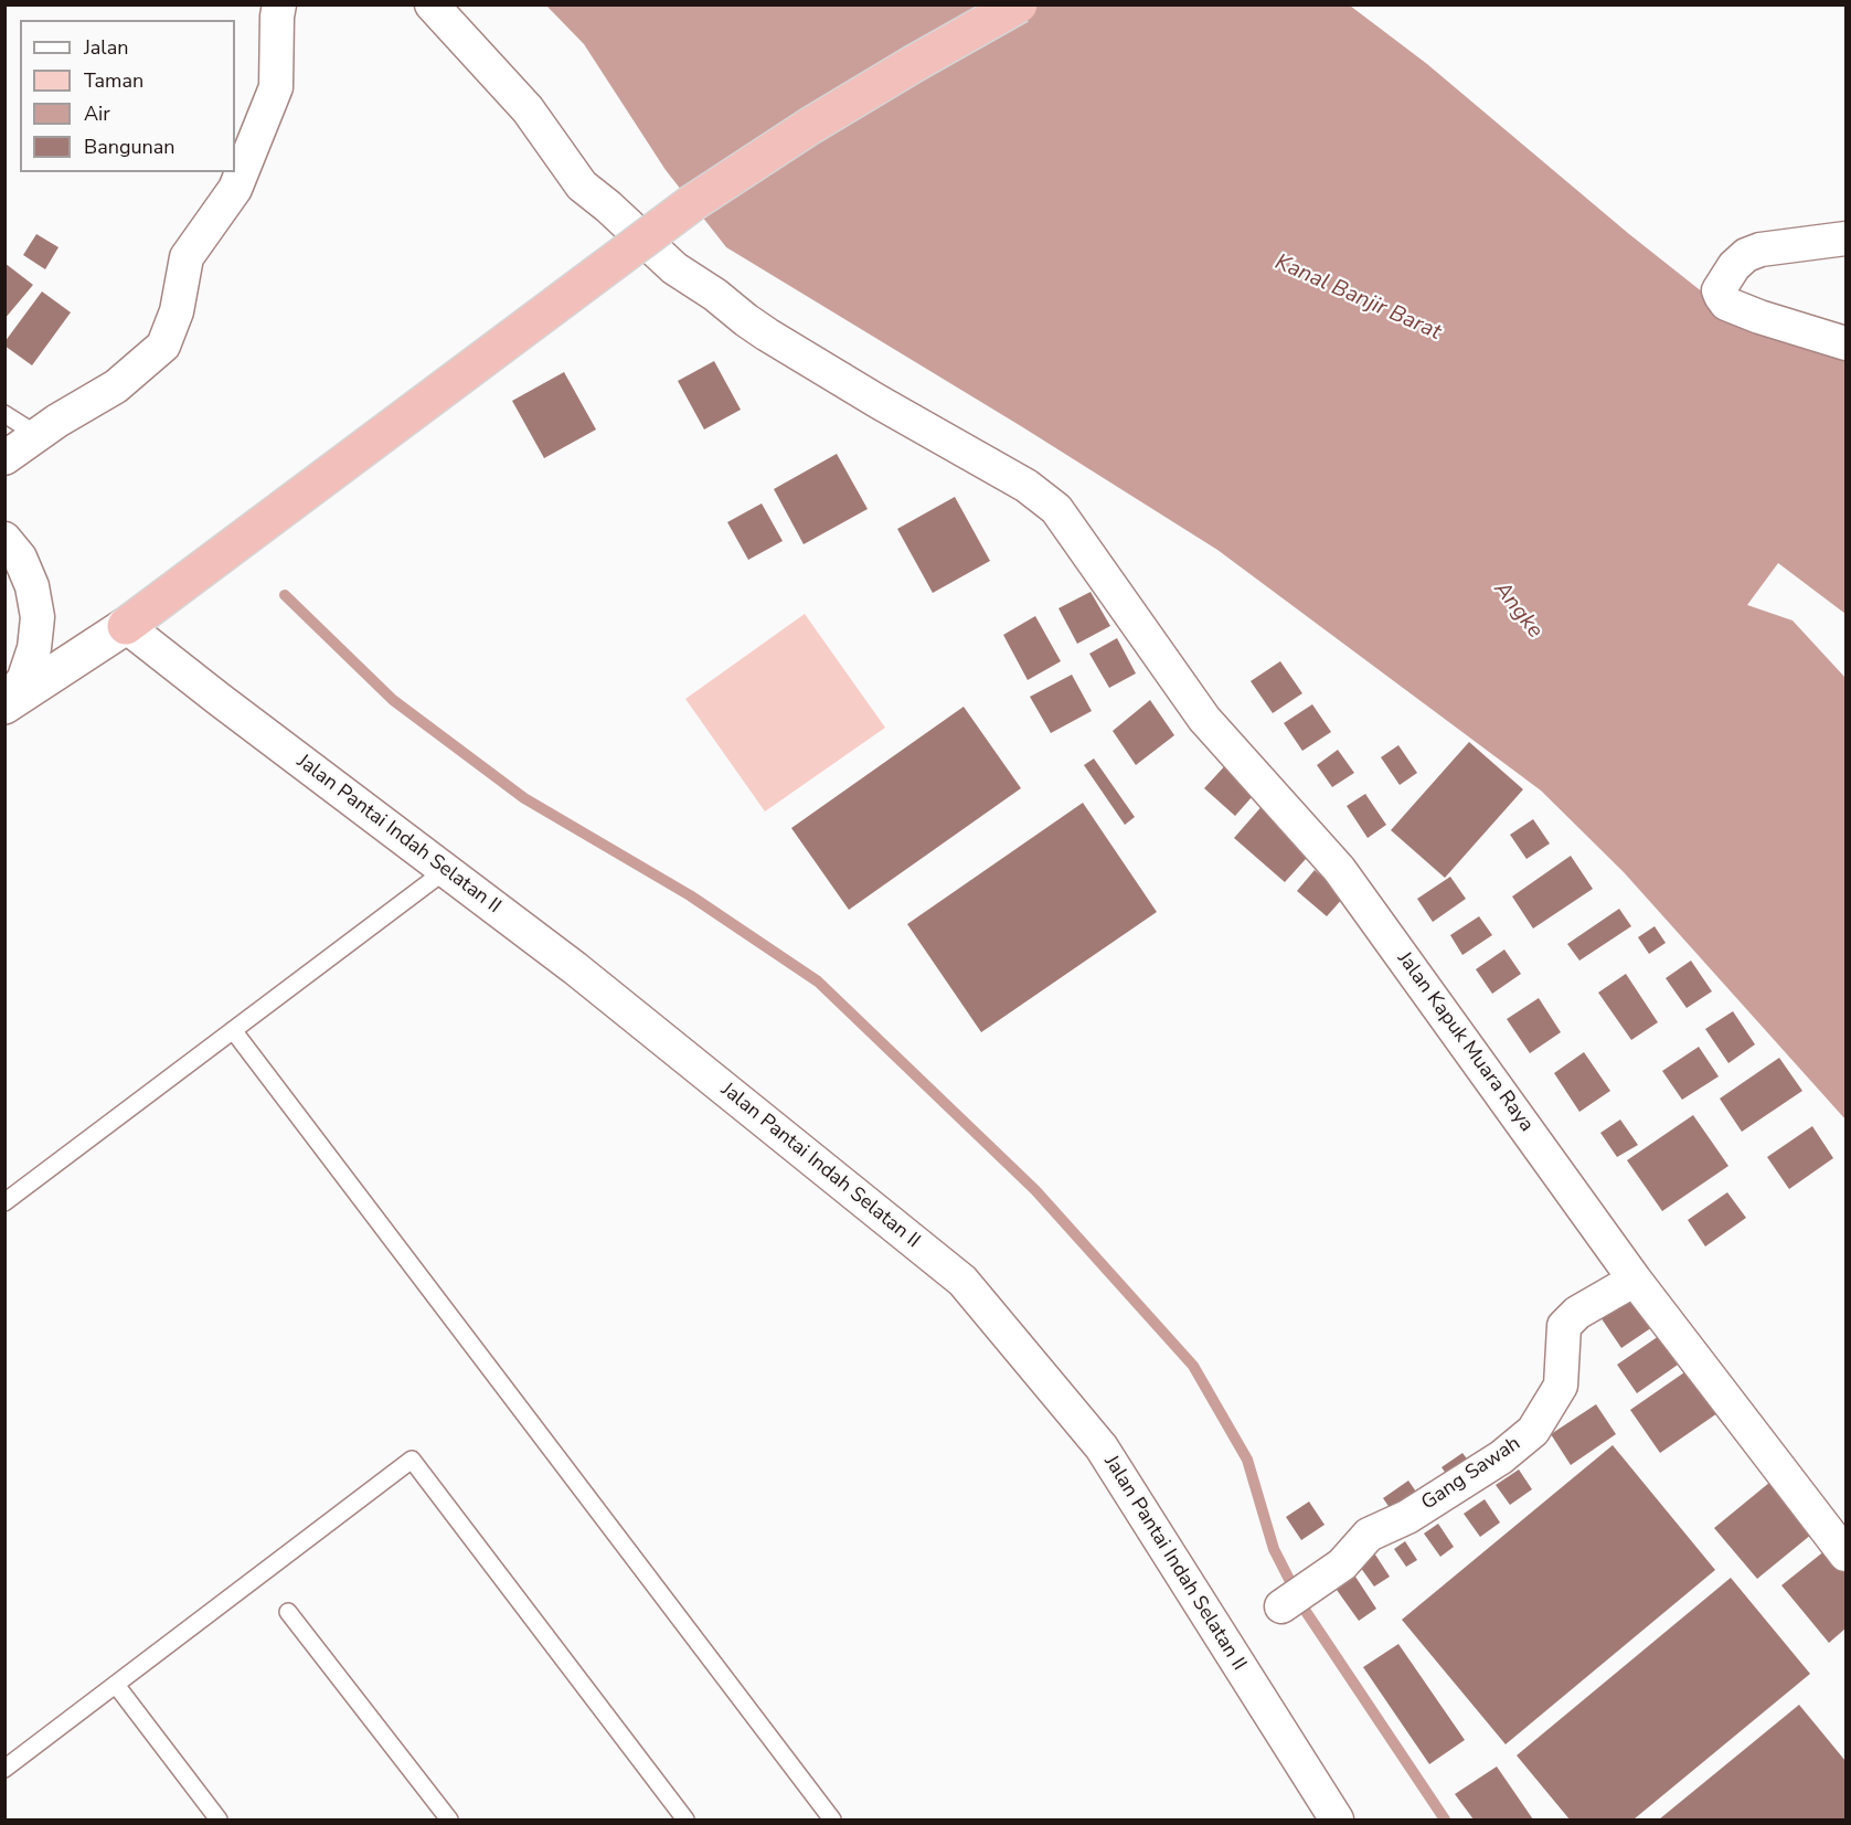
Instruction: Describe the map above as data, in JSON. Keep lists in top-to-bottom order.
{
  "streets": {
    "street": ["Jalan Pantai Indah Selatan II", "Jalan Kapuk Muara Raya", "Gang Sawah"]
  },
  "crossings": [
    ["Jalan Kapuk Muara Raya", "Gang Sawah"]
  ],
  "water": ["Kanal Banjir Barat", "Angke"],
  "legend": [
    "Jalan",
    "Taman",
    "Air",
    "Bangunan"
  ]
}
